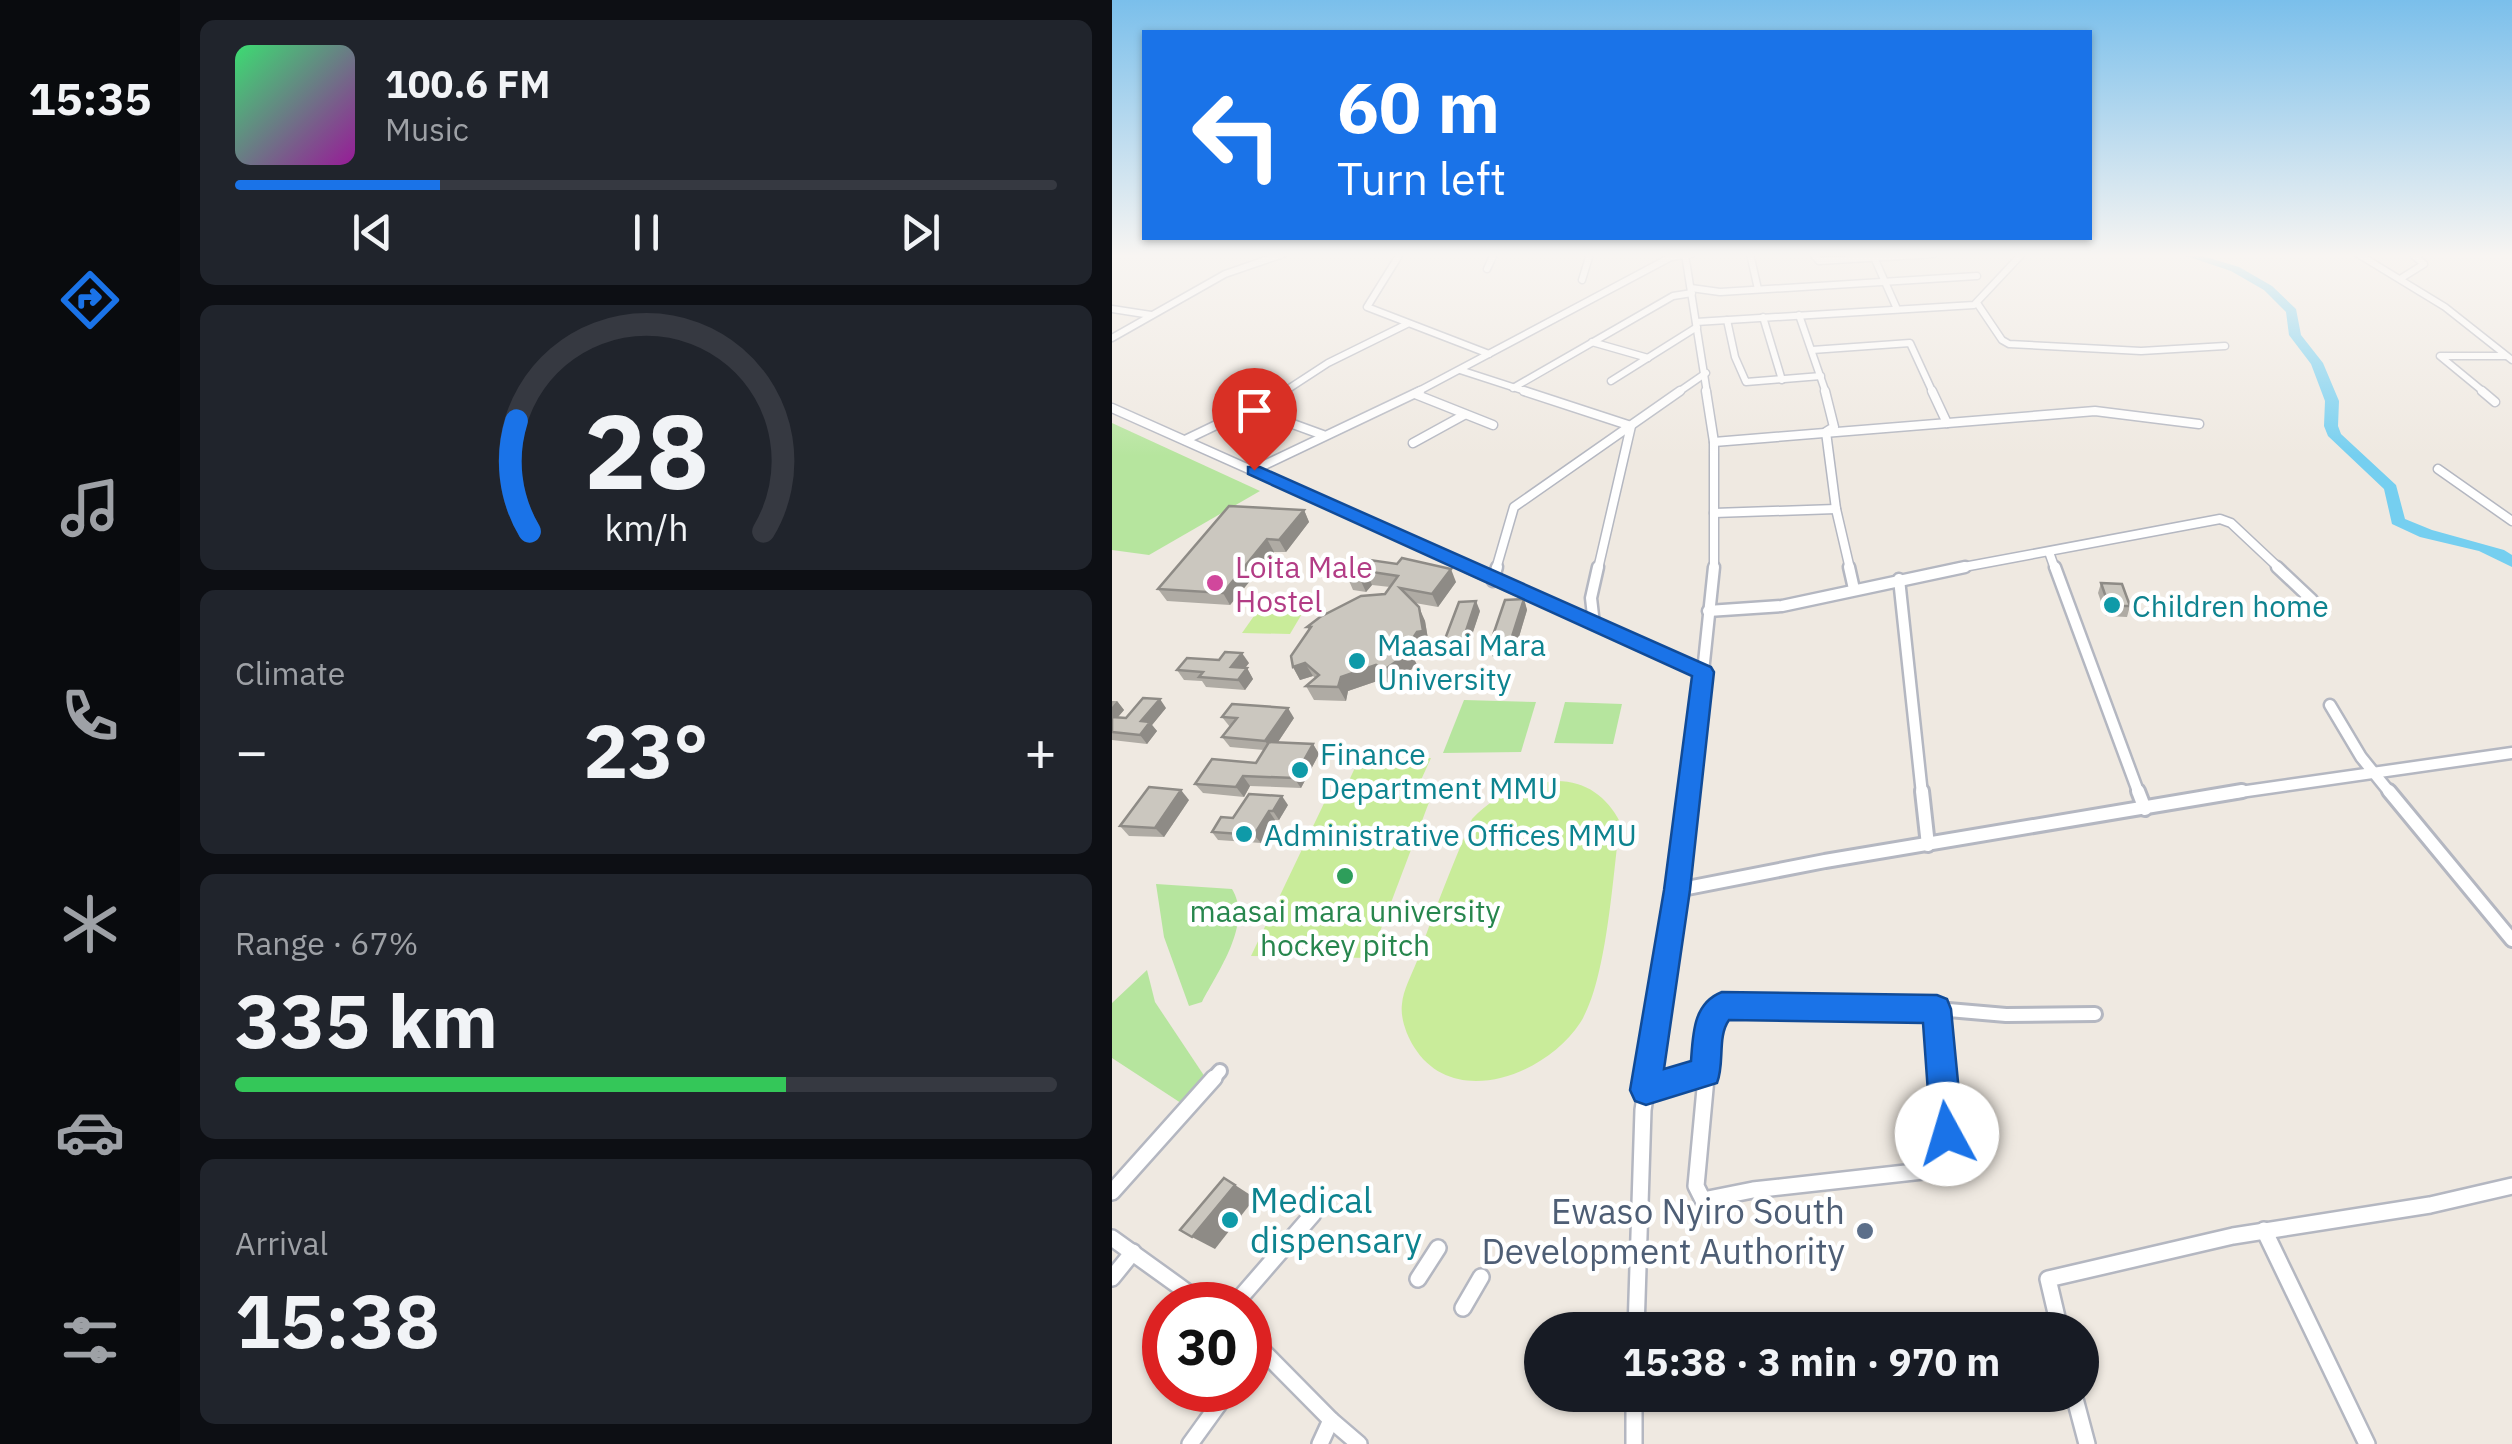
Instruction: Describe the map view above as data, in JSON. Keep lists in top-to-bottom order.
{
  "places": [
    "Loita Male Hostel",
    "Children home",
    "Maasai Mara University",
    "Finance Department MMU",
    "Administrative Offices MMU",
    "maasai mara university hockey pitch",
    "Medical dispensary",
    "Ewaso Nyiro South Development Authority"
  ],
  "page": {
    "tabs": "15:35",
    "turn": ["60 m", "Turn left"],
    "song": ["100.6 FM", "Music"],
    "tile": [
      "Climate",
      ["Range · 67%", "335 km"],
      ["Arrival", "15:38"]
    ],
    "heat": ["−", "23°", "+"],
    "limit": "30",
    "trip": "15:38 · 3 min · 970 m",
    "gauge": ["28", "km/h"]
  }
}
